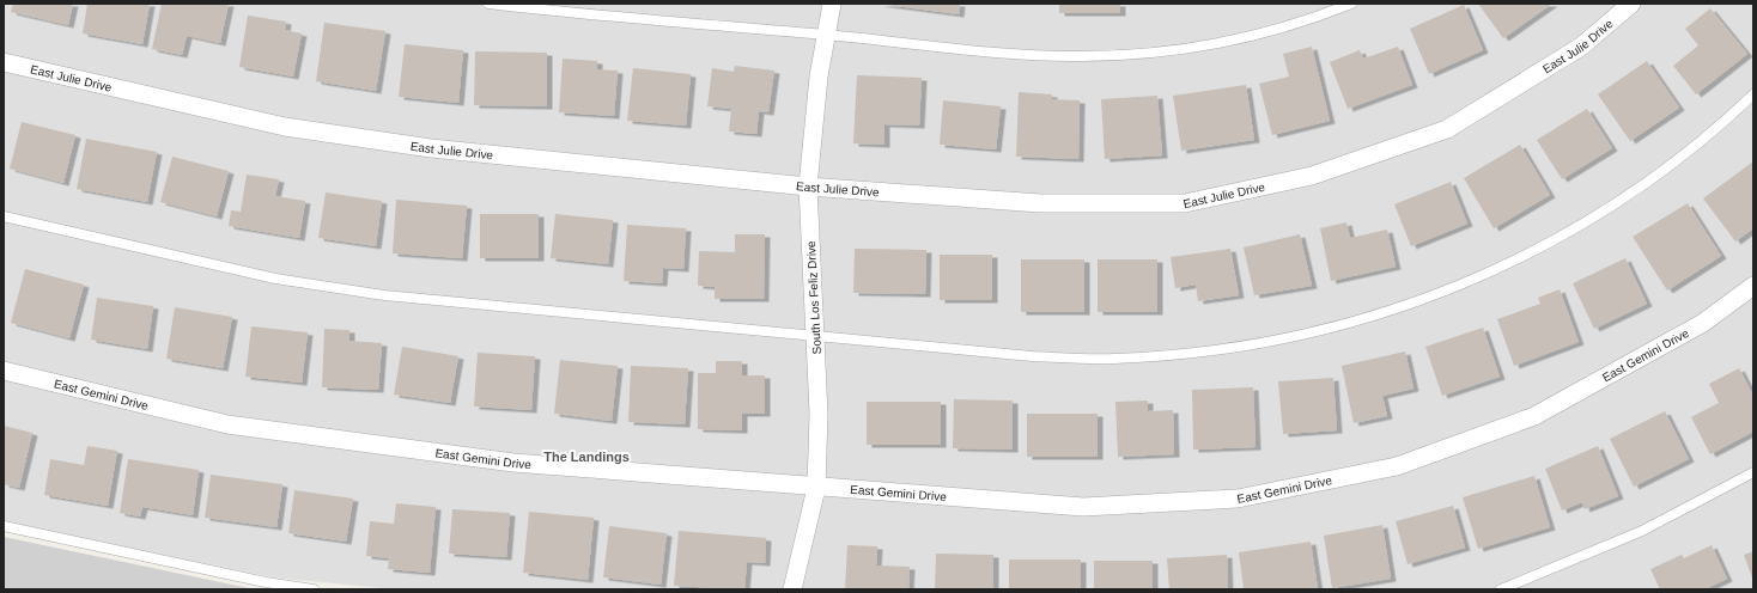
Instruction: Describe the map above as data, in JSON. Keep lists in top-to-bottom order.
{
  "streets": {
    "street": ["East Julie Drive", "South Los Feliz Drive", "East Gemini Drive"]
  },
  "crossings": [
    ["East Julie Drive", "South Los Feliz Drive"],
    ["South Los Feliz Drive", "East Gemini Drive"]
  ],
  "districts": ["The Landings"]
}
